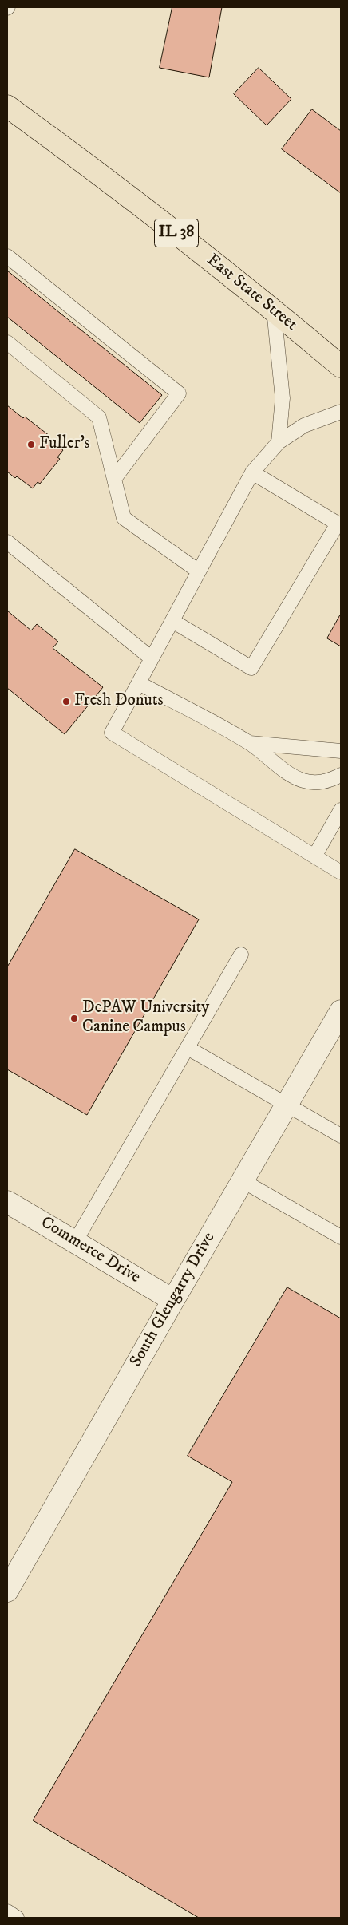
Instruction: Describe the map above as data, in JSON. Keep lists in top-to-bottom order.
{
  "streets": {
    "main road": ["IL 38", "East State Street"],
    "street": ["Commerce Drive", "South Glengarry Drive"]
  },
  "crossings": [
    ["Commerce Drive", "South Glengarry Drive"]
  ],
  "places": ["Fuller's", "Fresh Donuts", "DePAW University Canine Campus"]
}
